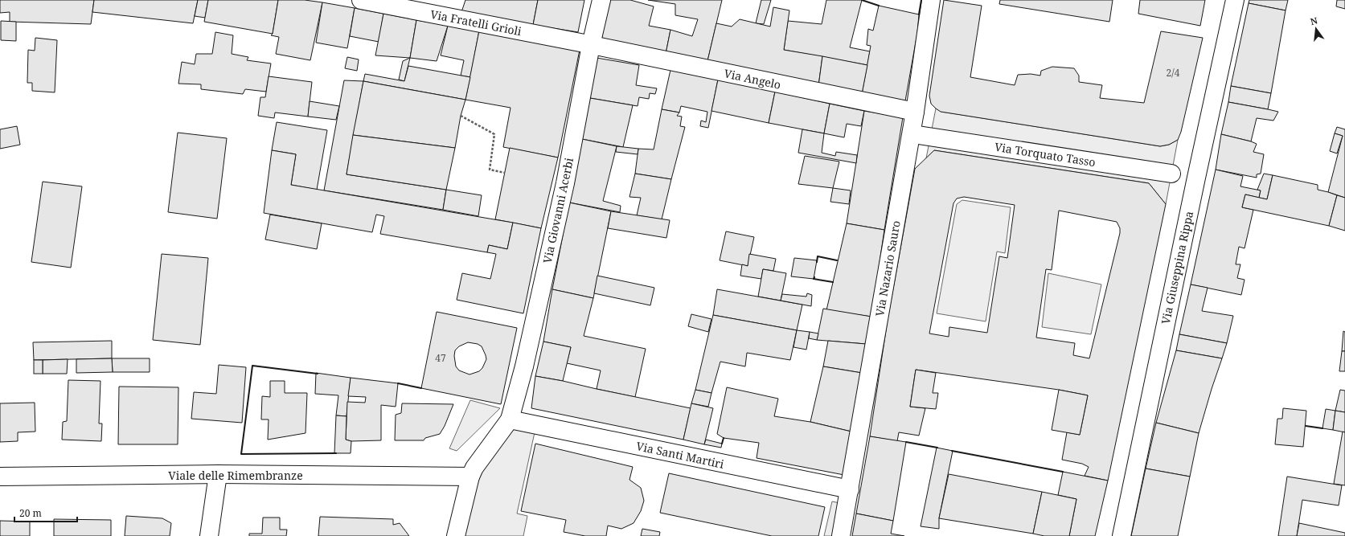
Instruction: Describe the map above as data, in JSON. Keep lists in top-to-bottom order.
{
  "streets": {
    "street": [
      "Via Fratelli Grioli",
      "Via Angelo",
      "Via Torquato Tasso",
      "Via Giovanni Acerbi",
      "Via Giuseppina Rippa",
      "Via Nazario Sauro",
      "Via Santi Martiri",
      "Viale delle Rimembranze"
    ]
  },
  "crossings": [
    ["Via Fratelli Grioli", "Via Angelo"],
    ["Via Fratelli Grioli", "Via Giovanni Acerbi"],
    ["Via Angelo", "Via Giovanni Acerbi"],
    ["Via Angelo", "Via Nazario Sauro"],
    ["Via Giovanni Acerbi", "Via Santi Martiri"],
    ["Via Nazario Sauro", "Via Santi Martiri"]
  ],
  "house_numbers": ["2/4", "47"],
  "scale_bar": "20 m",
  "north": "top"
}
